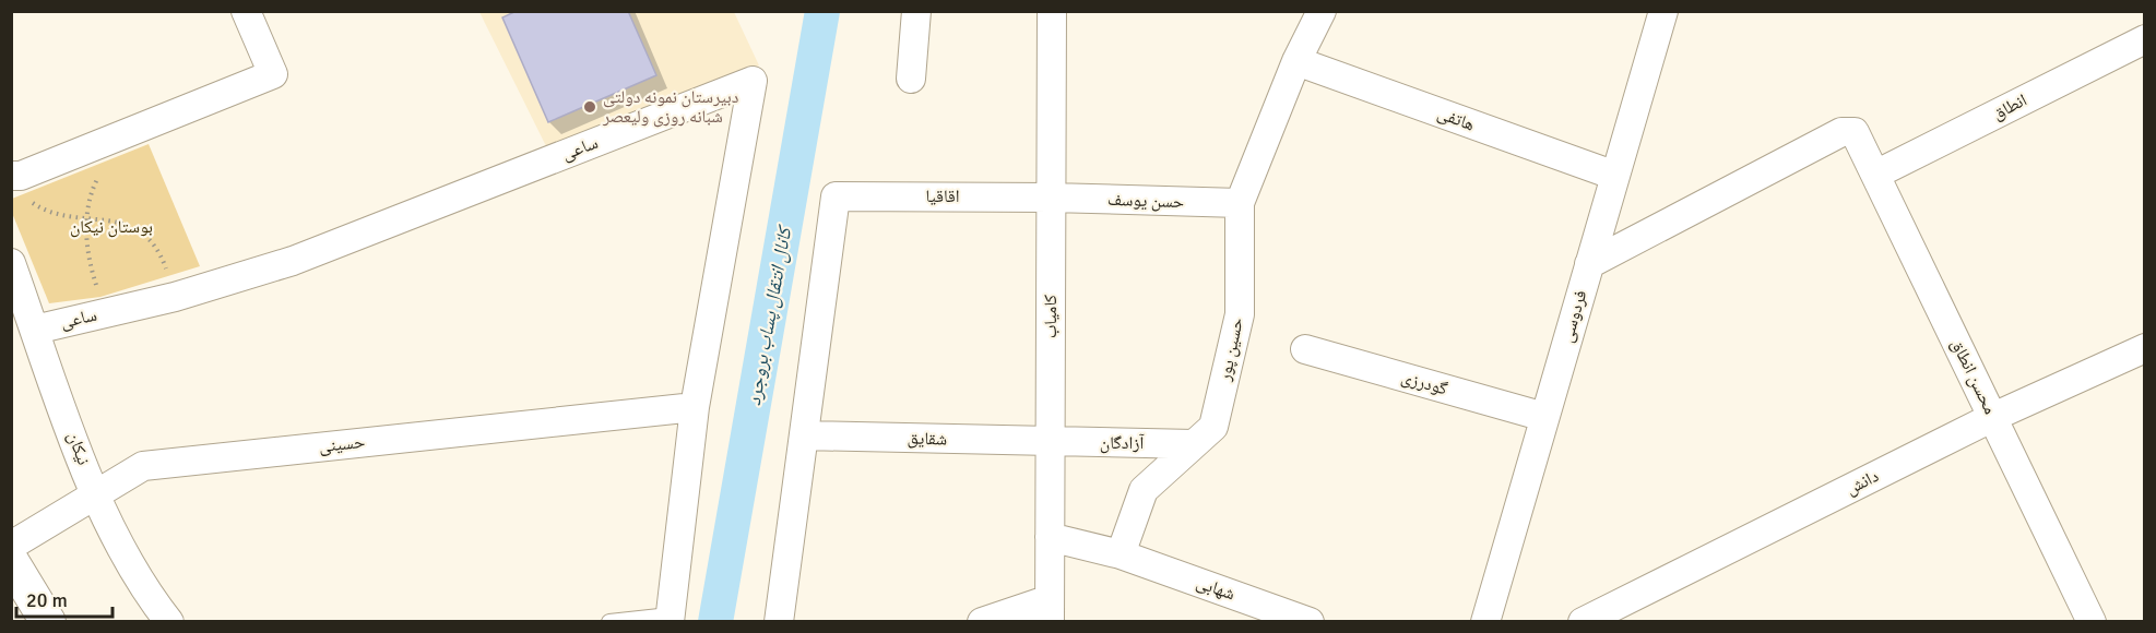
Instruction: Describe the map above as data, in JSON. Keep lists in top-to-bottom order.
{
  "streets": {
    "street": [
      "انطاق",
      "هاتفی",
      "ساعی",
      "اقاقیا",
      "حسن یوسف",
      "کامیاب",
      "فردوسی",
      "حسین پور",
      "محسن انطاق",
      "گودرزی",
      "شقایق",
      "آزادگان",
      "حسینی",
      "نیکان",
      "دانش",
      "شهابی"
    ]
  },
  "crossings": [
    ["انطاق", "محسن انطاق"],
    ["هاتفی", "فردوسی"],
    ["هاتفی", "حسین پور"],
    ["ساعی", "حسینی"],
    ["ساعی", "نیکان"],
    ["اقاقیا", "حسن یوسف"],
    ["اقاقیا", "کامیاب"],
    ["اقاقیا", "شقایق"],
    ["حسن یوسف", "کامیاب"],
    ["حسن یوسف", "حسین پور"],
    ["کامیاب", "شقایق"],
    ["کامیاب", "آزادگان"],
    ["فردوسی", "محسن انطاق"],
    ["فردوسی", "گودرزی"],
    ["حسین پور", "آزادگان"],
    ["حسین پور", "شهابی"],
    ["محسن انطاق", "دانش"],
    ["شقایق", "آزادگان"],
    ["حسینی", "نیکان"]
  ],
  "water": ["کانال انتقال پساب بروجرد"],
  "parks": ["بوستان نیکان"],
  "places": ["دبیرستان نمونه دولتی شبانه روزی ولیعصر"],
  "scale_bar": "20 m"
}
